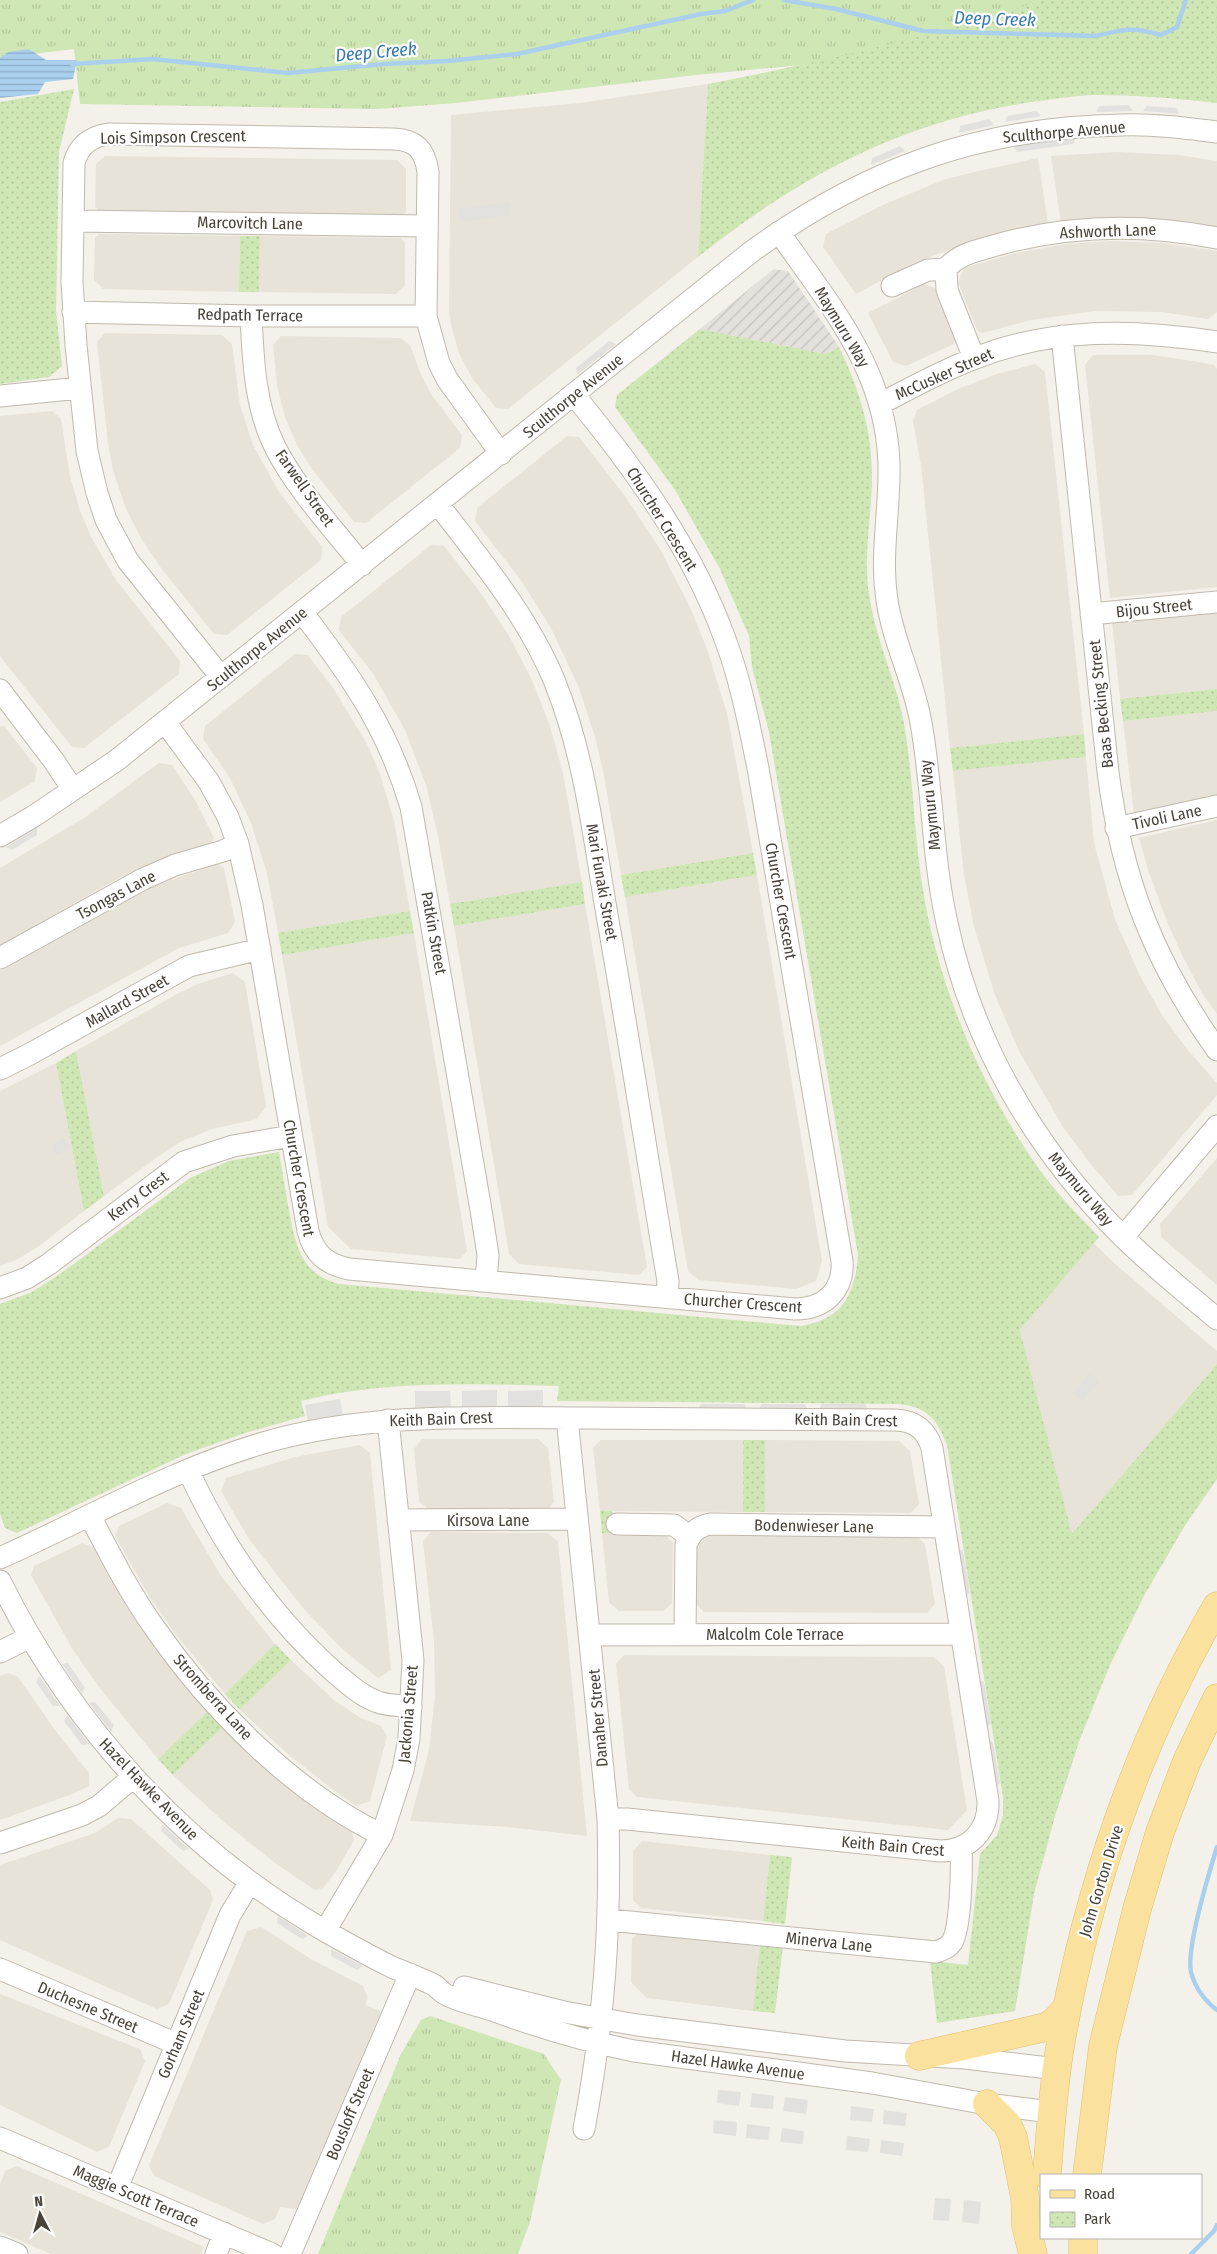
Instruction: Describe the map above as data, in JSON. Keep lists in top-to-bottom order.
{
  "streets": {
    "main road": ["John Gorton Drive"],
    "street": [
      "Sculthorpe Avenue",
      "Lois Simpson Crescent",
      "Marcovitch Lane",
      "Ashworth Lane",
      "Redpath Terrace",
      "Maymuru Way",
      "McCusker Street",
      "Farwell Street",
      "Churcher Crescent",
      "Bijou Street",
      "Baas Becking Street",
      "Tivoli Lane",
      "Mari Funaki Street",
      "Tsongas Lane",
      "Patkin Street",
      "Mallard Street",
      "Kerry Crest",
      "Keith Bain Crest",
      "Kirsova Lane",
      "Bodenwieser Lane",
      "Malcolm Cole Terrace",
      "Stromberra Lane",
      "Jackonia Street",
      "Danaher Street",
      "Hazel Hawke Avenue",
      "Minerva Lane",
      "Duchesne Street",
      "Gorham Street",
      "Bousloff Street",
      "Maggie Scott Terrace"
    ]
  },
  "crossings": [
    ["Sculthorpe Avenue", "Lois Simpson Crescent"],
    ["Sculthorpe Avenue", "Maymuru Way"],
    ["Sculthorpe Avenue", "Farwell Street"],
    ["Sculthorpe Avenue", "Churcher Crescent"],
    ["Sculthorpe Avenue", "Mari Funaki Street"],
    ["Sculthorpe Avenue", "Patkin Street"],
    ["Lois Simpson Crescent", "Marcovitch Lane"],
    ["Lois Simpson Crescent", "Redpath Terrace"],
    ["Redpath Terrace", "Farwell Street"],
    ["Maymuru Way", "McCusker Street"],
    ["McCusker Street", "Baas Becking Street"],
    ["Churcher Crescent", "Mari Funaki Street"],
    ["Churcher Crescent", "Tsongas Lane"],
    ["Churcher Crescent", "Patkin Street"],
    ["Churcher Crescent", "Mallard Street"],
    ["Churcher Crescent", "Kerry Crest"],
    ["Bijou Street", "Baas Becking Street"],
    ["Baas Becking Street", "Tivoli Lane"],
    ["Keith Bain Crest", "Bodenwieser Lane"],
    ["Keith Bain Crest", "Malcolm Cole Terrace"],
    ["Keith Bain Crest", "Stromberra Lane"],
    ["Keith Bain Crest", "Jackonia Street"],
    ["Keith Bain Crest", "Danaher Street"],
    ["Keith Bain Crest", "Minerva Lane"],
    ["Kirsova Lane", "Jackonia Street"],
    ["Kirsova Lane", "Danaher Street"],
    ["Malcolm Cole Terrace", "Danaher Street"],
    ["Stromberra Lane", "Jackonia Street"],
    ["Jackonia Street", "Hazel Hawke Avenue"],
    ["Danaher Street", "Hazel Hawke Avenue"],
    ["Danaher Street", "Minerva Lane"],
    ["Hazel Hawke Avenue", "John Gorton Drive"],
    ["Hazel Hawke Avenue", "Gorham Street"],
    ["Hazel Hawke Avenue", "Bousloff Street"],
    ["Duchesne Street", "Gorham Street"],
    ["Gorham Street", "Maggie Scott Terrace"]
  ],
  "water": ["Deep Creek"],
  "legend": ["Road", "Park"],
  "north": "top"
}
